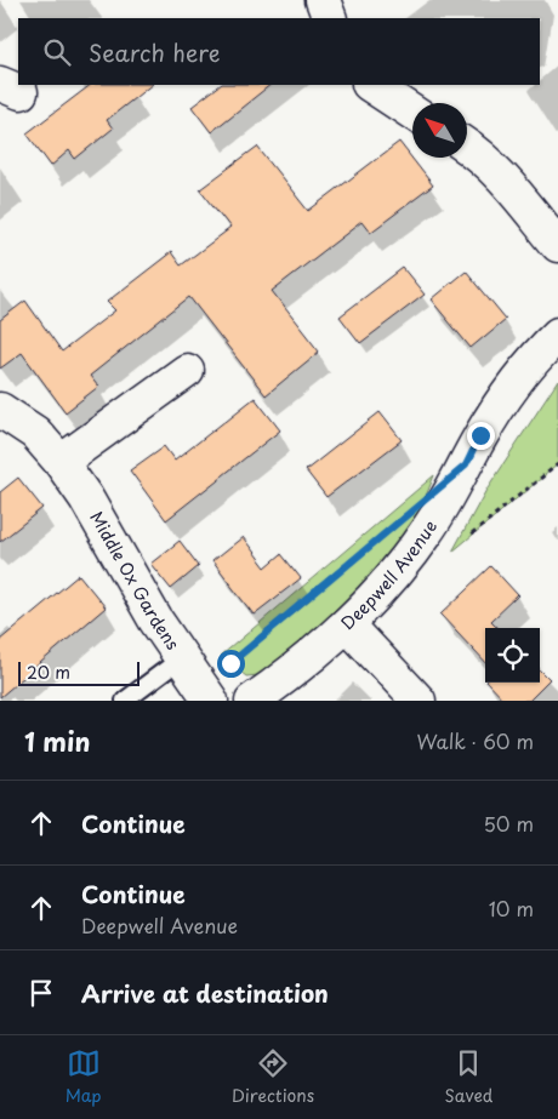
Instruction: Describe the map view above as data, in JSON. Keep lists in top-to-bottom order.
{
  "streets": {
    "street": ["Deepwell Avenue", "Middle Ox Gardens"]
  },
  "scale_bar": "20 m",
  "north": "top left",
  "page": {
    "search": "Search here",
    "scale": "20 m",
    "heading": ["1 min", "Walk · 60 m"],
    "list": [
      ["Continue", "50 m"],
      ["Continue", "Deepwell Avenue", "10 m"],
      "Arrive at destination"
    ],
    "nav": ["Map", "Directions", "Saved"]
  }
}
